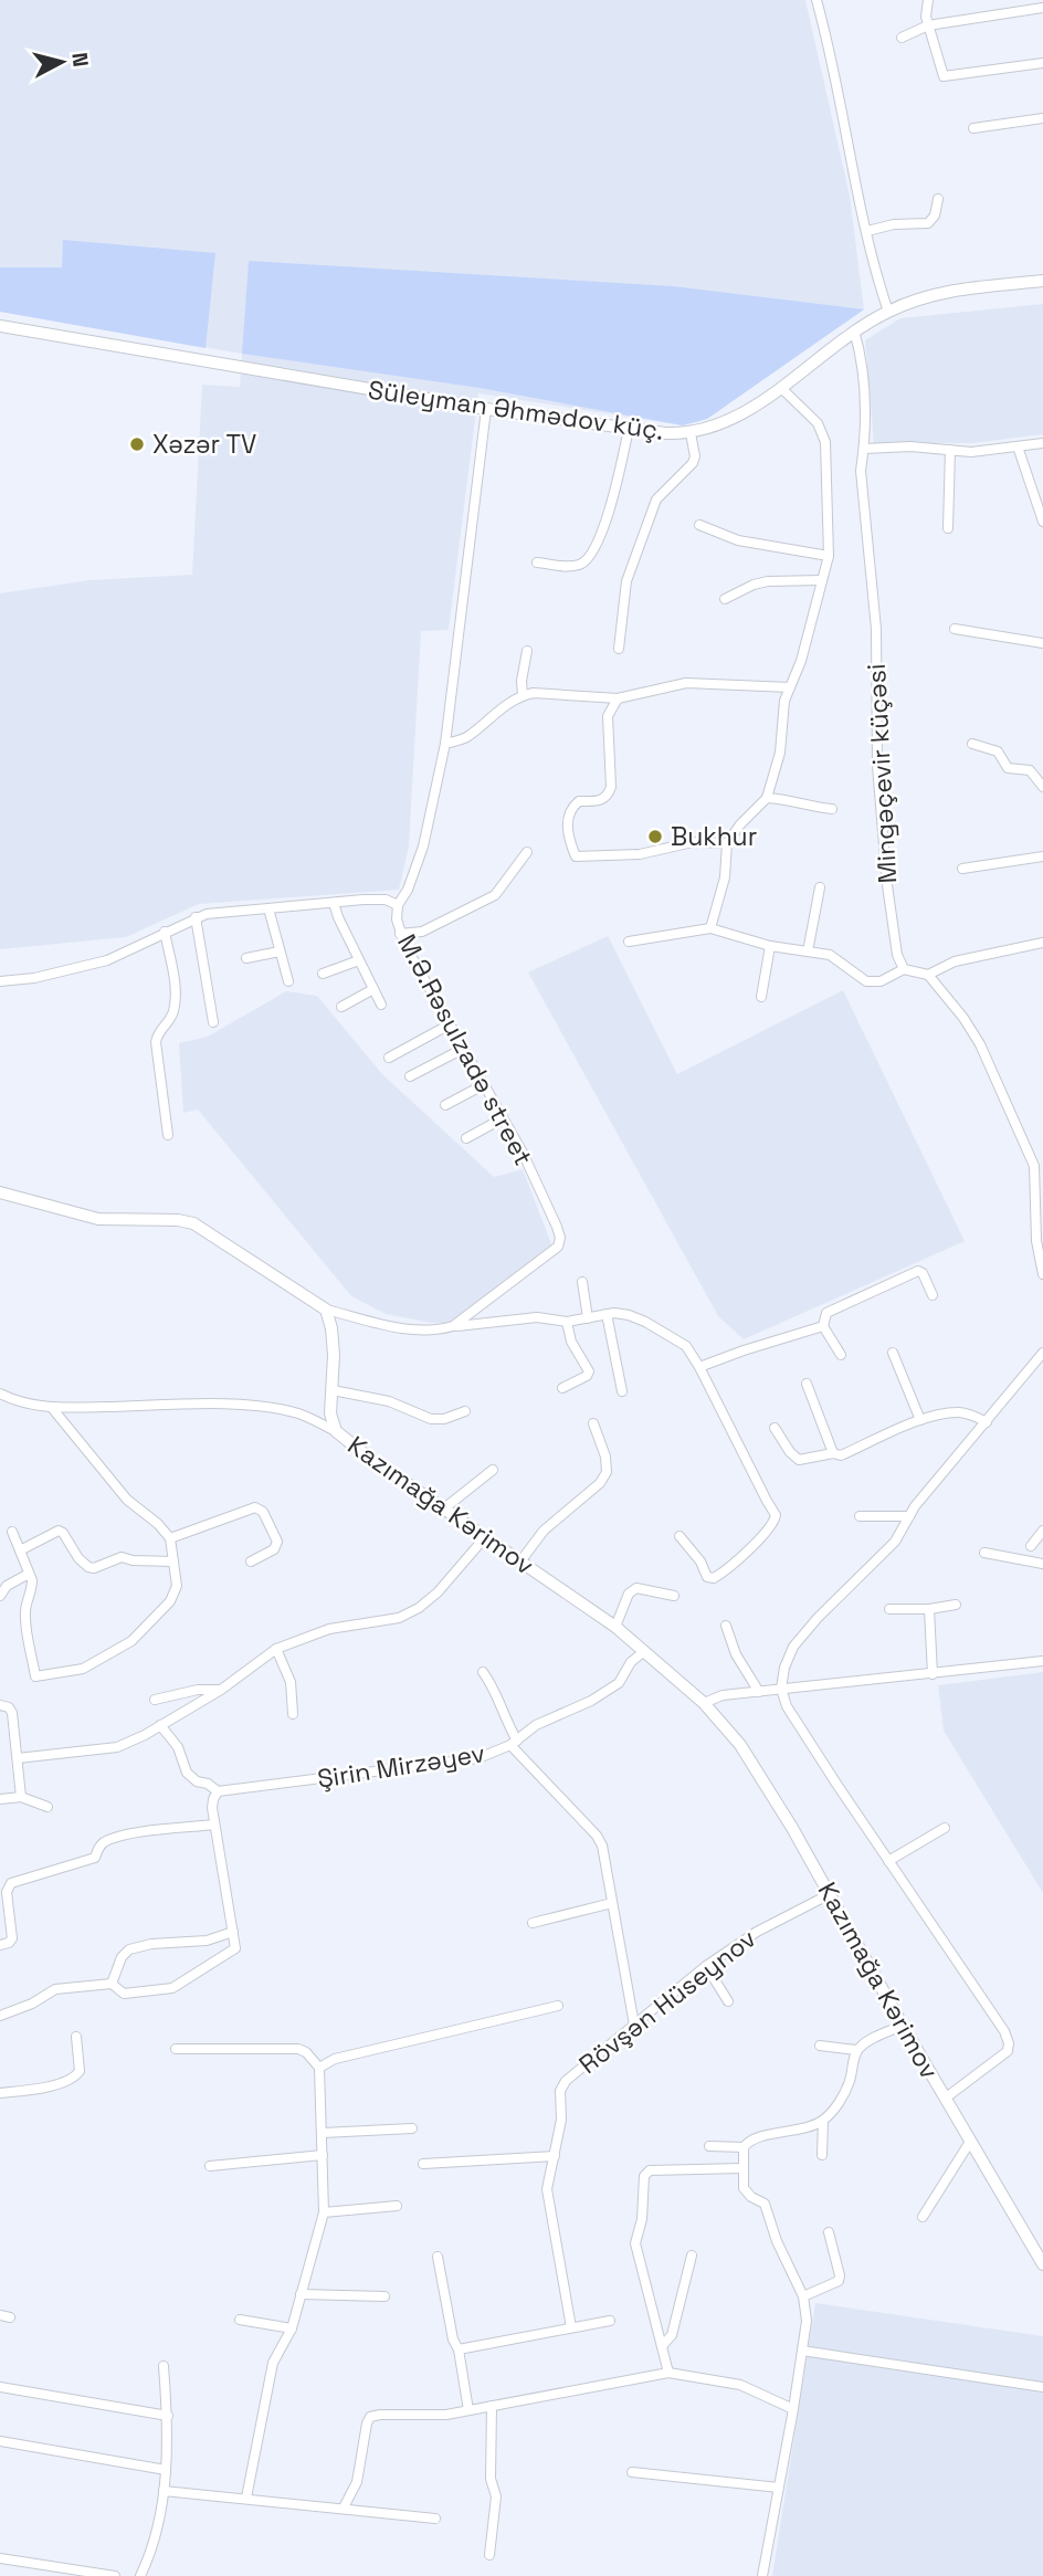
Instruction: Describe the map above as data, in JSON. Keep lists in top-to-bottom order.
{
  "streets": {
    "street": [
      "Süleyman Əhmədov küç.",
      "Mingəçevir küçəsi",
      "M.Ə.Rəsulzadə street",
      "Kazımağa Kərimov",
      "Şirin Mirzəyev",
      "Rövşən Hüseynov"
    ]
  },
  "crossings": [
    ["Süleyman Əhmədov küç.", "Mingəçevir küçəsi"],
    ["Süleyman Əhmədov küç.", "M.Ə.Rəsulzadə street"],
    ["Kazımağa Kərimov", "Şirin Mirzəyev"],
    ["Kazımağa Kərimov", "Rövşən Hüseynov"]
  ],
  "places": ["Xəzər TV", "Bukhur"],
  "north": "right"
}
